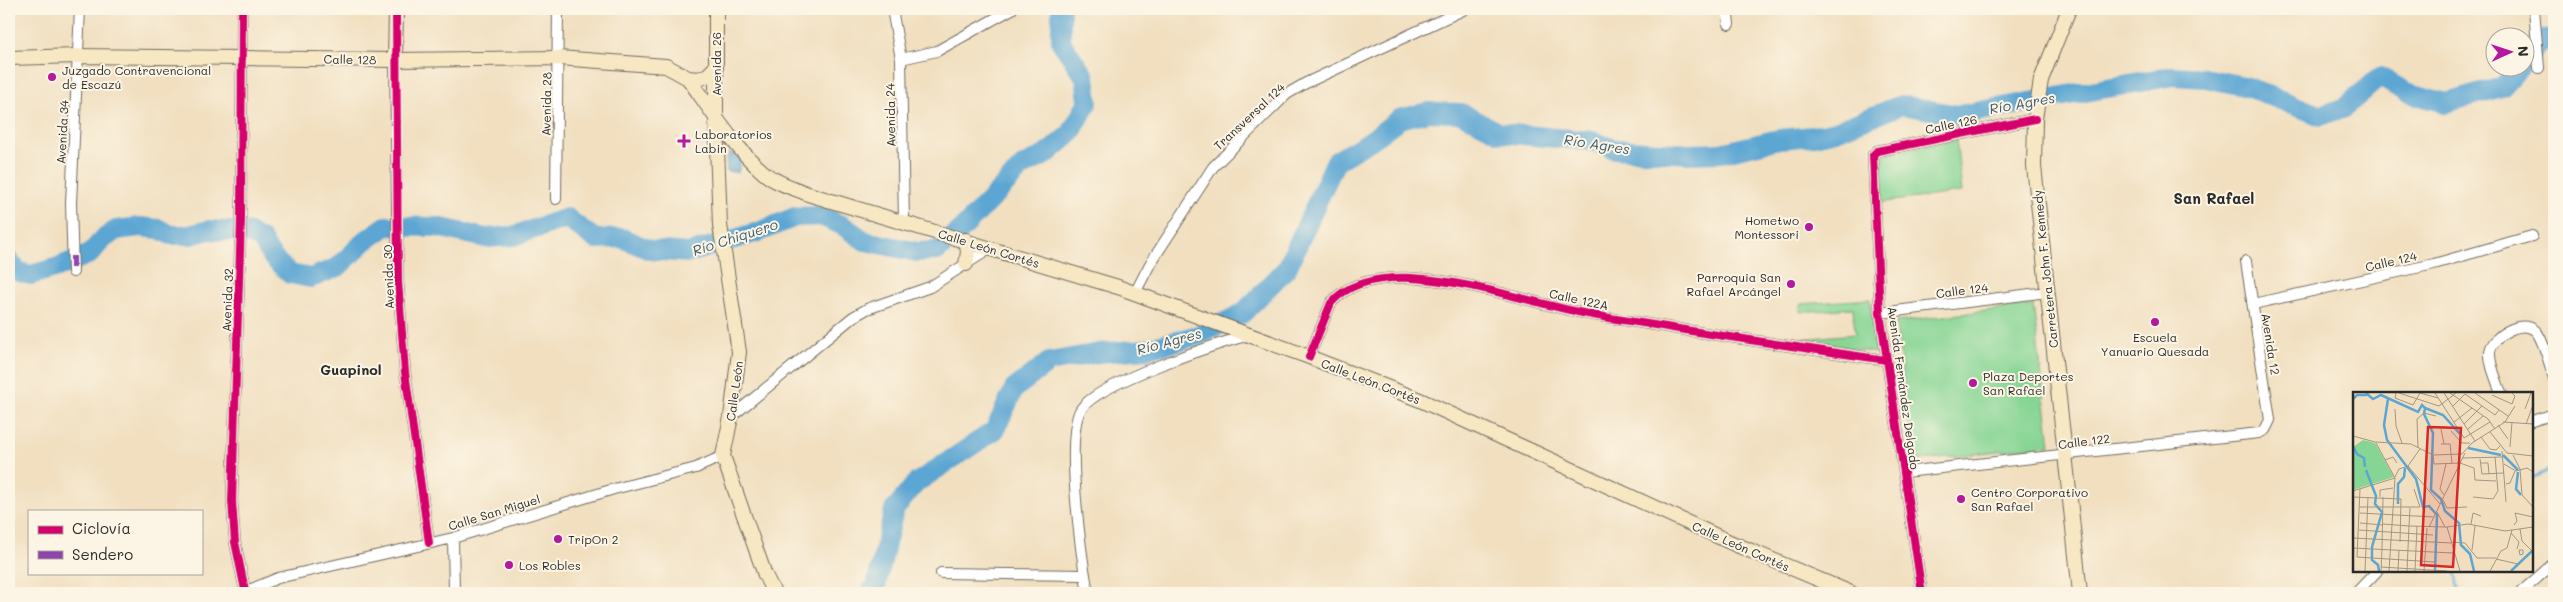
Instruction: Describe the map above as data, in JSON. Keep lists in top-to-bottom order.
{
  "streets": {
    "main road": [
      "Calle 128",
      "Avenida 26",
      "Calle León Cortés",
      "Carretera John F. Kennedy",
      "Avenida 30",
      "Calle León"
    ],
    "street": [
      "Avenida 28",
      "Avenida 24",
      "Transversal 124",
      "Calle 126",
      "Avenida 34",
      "Calle 124",
      "Calle 122A",
      "Avenida 32",
      "Avenida 12",
      "Avenida Fernández Delgado",
      "Calle 122",
      "Calle San Miguel"
    ]
  },
  "crossings": [
    ["Calle 128", "Avenida 28"],
    ["Calle 128", "Avenida 34"],
    ["Calle 128", "Calle León Cortés"],
    ["Calle 128", "Avenida 30"],
    ["Calle 128", "Avenida 32"],
    ["Avenida 26", "Calle León Cortés"],
    ["Avenida 26", "Calle León"],
    ["Avenida 24", "Calle León Cortés"],
    ["Transversal 124", "Calle León Cortés"],
    ["Calle 126", "Carretera John F. Kennedy"],
    ["Calle 126", "Avenida Fernández Delgado"],
    ["Calle León Cortés", "Calle 122A"],
    ["Calle León Cortés", "Calle León"],
    ["Calle 124", "Carretera John F. Kennedy"],
    ["Calle 124", "Avenida 12"],
    ["Calle 124", "Avenida Fernández Delgado"],
    ["Carretera John F. Kennedy", "Calle 122"],
    ["Avenida 30", "Calle San Miguel"],
    ["Calle 122A", "Avenida Fernández Delgado"],
    ["Avenida 32", "Calle San Miguel"],
    ["Avenida 12", "Calle 122"],
    ["Avenida Fernández Delgado", "Calle 122"],
    ["Calle León", "Calle San Miguel"]
  ],
  "districts": ["San Rafael", "Guapinol"],
  "water": ["Río Agres", "Río Chiquero"],
  "places": {
    "other": [
      "Juzgado Contravencional de Escazú",
      "Hometwo Montessori",
      "Parroquia San Rafael Arcángel",
      "Escuela Yanuario Quesada",
      "Plaza Deportes San Rafael",
      "Centro Corporativo San Rafael",
      "TripOn 2",
      "Los Robles"
    ],
    "health": ["Laboratorios Labin"]
  },
  "legend": ["Ciclovía", "Sendero"],
  "north": "right"
}
